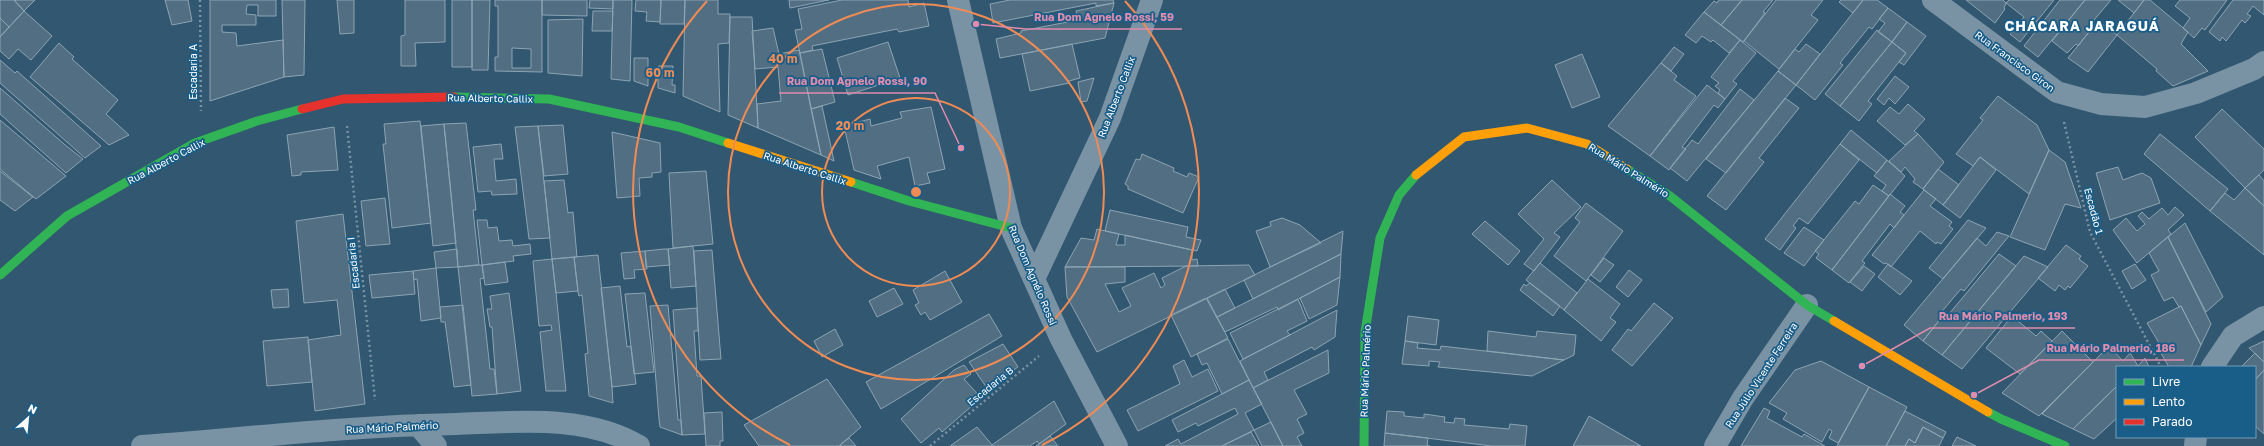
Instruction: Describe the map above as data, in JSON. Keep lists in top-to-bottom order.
{
  "streets": {
    "street": [
      "Rua Francisco Giron",
      "Rua Alberto Callix",
      "Rua Mário Palmério",
      "Rua Dom Agnélo Rossi",
      "Rua Júlio Vicente Ferreira"
    ],
    "path": [
      "Escadaria A",
      "Escadão 1",
      "Escadaria I",
      "Escadaria B"
    ]
  },
  "crossings": [
    ["Rua Francisco Giron", "Escadão 1"],
    ["Escadaria A", "Rua Alberto Callix"],
    ["Rua Alberto Callix", "Escadaria I"],
    ["Rua Alberto Callix", "Rua Dom Agnélo Rossi"],
    ["Rua Mário Palmério", "Escadaria I"],
    ["Rua Mário Palmério", "Rua Júlio Vicente Ferreira"],
    ["Rua Dom Agnélo Rossi", "Escadaria B"]
  ],
  "districts": ["CHÁCARA JARAGUÁ"],
  "places": [
    "Rua Dom Agnelo Rossi, 59",
    "Rua Dom Agnelo Rossi, 90",
    "Rua Mário Palmerio, 193",
    "Rua Mário Palmerio, 186"
  ],
  "legend": ["Livre", "Lento", "Parado"],
  "north": "top right",
  "rings": ["40 m", "60 m", "20 m"]
}
